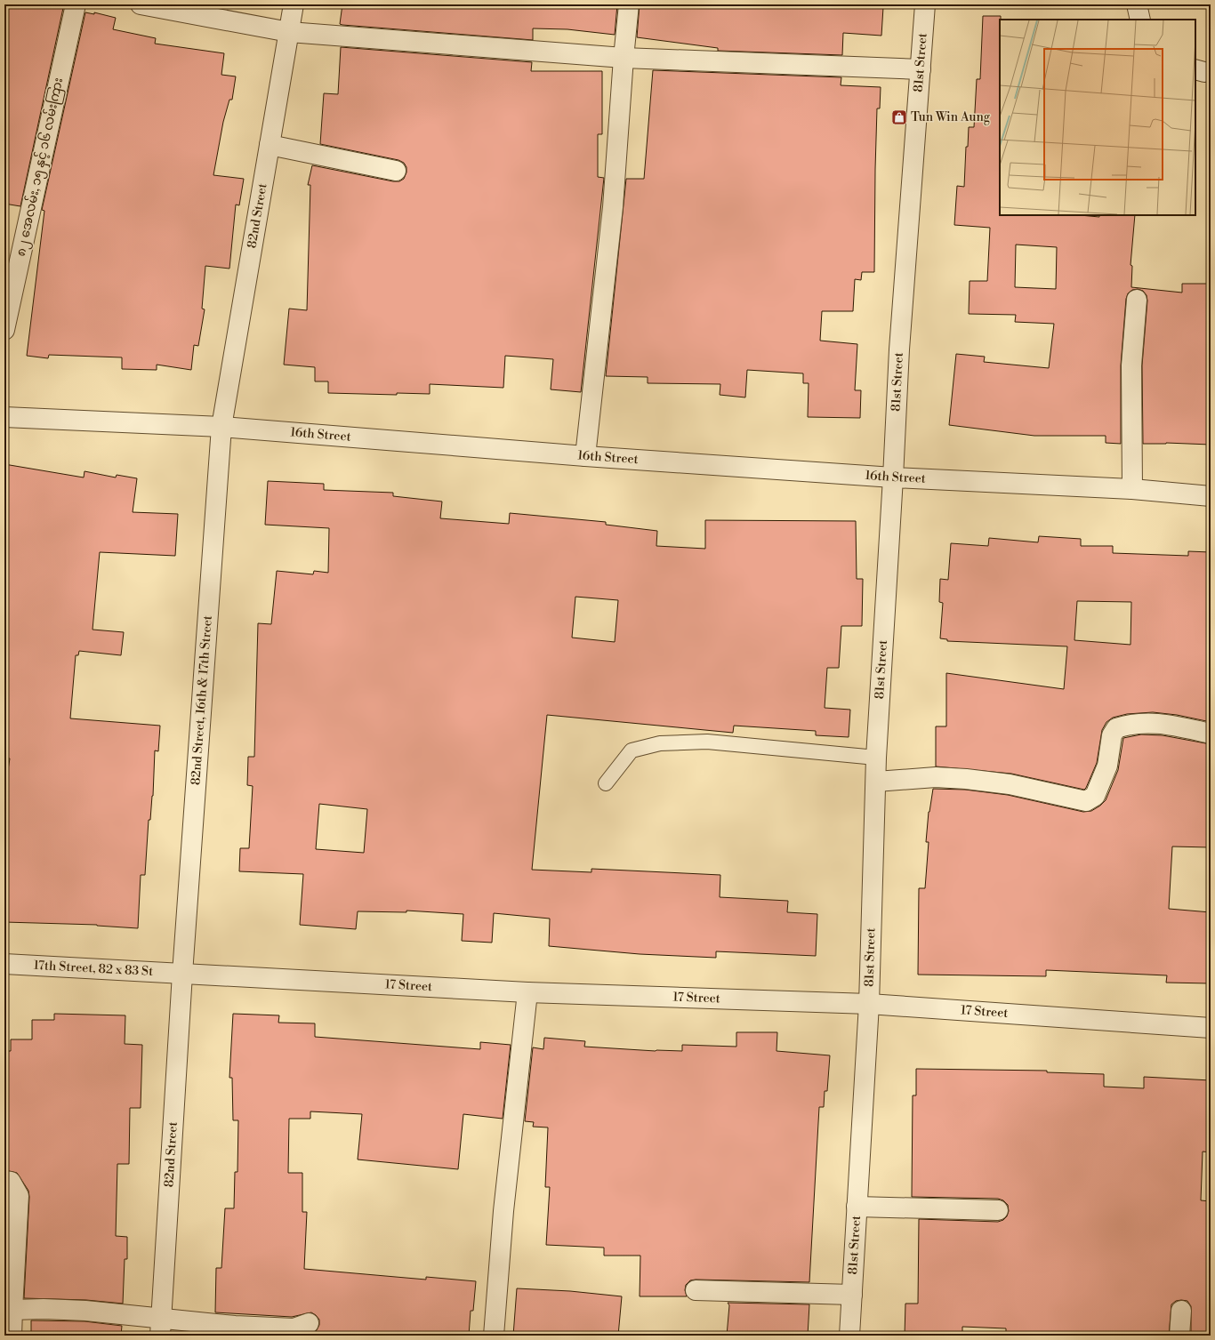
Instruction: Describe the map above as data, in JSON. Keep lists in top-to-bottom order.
{
  "streets": {
    "street": [
      "81st Street",
      "၈၂ အေလမ်း, ၁၅ နှင့် ၁၆ လမ်းကြား",
      "82nd Street",
      "16th Street",
      "82nd Street, 16th & 17th Street",
      "17th Street, 82 x 83 St",
      "17 Street"
    ]
  },
  "crossings": [
    ["81st Street", "16th Street"],
    ["81st Street", "17 Street"],
    ["82nd Street", "16th Street"],
    ["82nd Street", "82nd Street, 16th & 17th Street"],
    ["82nd Street", "17th Street, 82 x 83 St"],
    ["82nd Street", "17 Street"],
    ["16th Street", "82nd Street, 16th & 17th Street"],
    ["82nd Street, 16th & 17th Street", "17th Street, 82 x 83 St"],
    ["82nd Street, 16th & 17th Street", "17 Street"],
    ["17th Street, 82 x 83 St", "17 Street"]
  ],
  "places": {
    "shop": ["Tun Win Aung"]
  }
}
